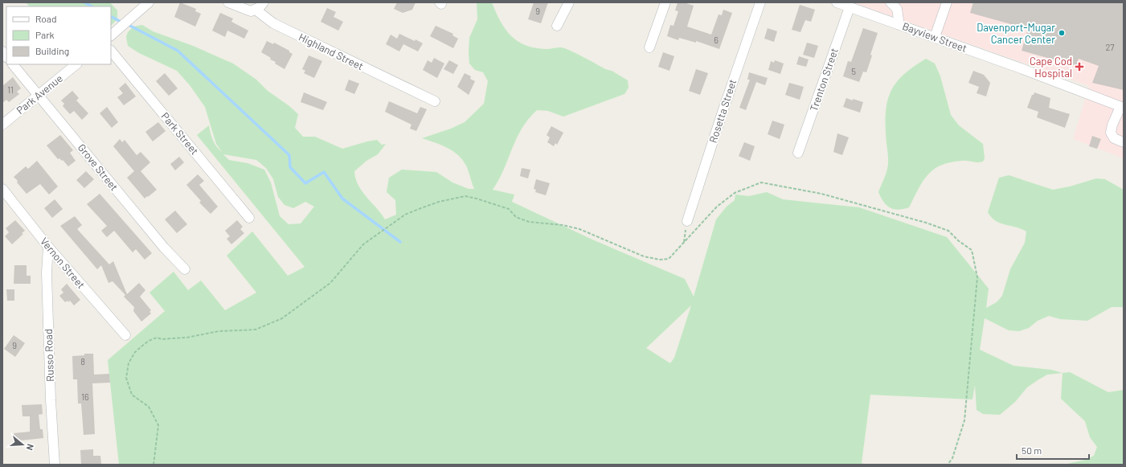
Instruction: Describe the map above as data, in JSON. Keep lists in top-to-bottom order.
{
  "streets": {
    "street": [
      "Bayview Street",
      "Highland Street",
      "Trenton Street",
      "Park Avenue",
      "Rosetta Street",
      "Park Street",
      "Grove Street",
      "Vernon Street",
      "Russo Road"
    ]
  },
  "crossings": [
    ["Bayview Street", "Trenton Street"],
    ["Park Avenue", "Grove Street"],
    ["Vernon Street", "Russo Road"]
  ],
  "places": {
    "other": ["Davenport-Mugar Cancer Center"],
    "health": ["Cape Cod Hospital"]
  },
  "house_numbers": [
    "9",
    "6",
    "27",
    "5",
    "11",
    "9",
    "8",
    "16"
  ],
  "legend": ["Road", "Park", "Building"],
  "scale_bar": "50 m",
  "north": "right"
}
